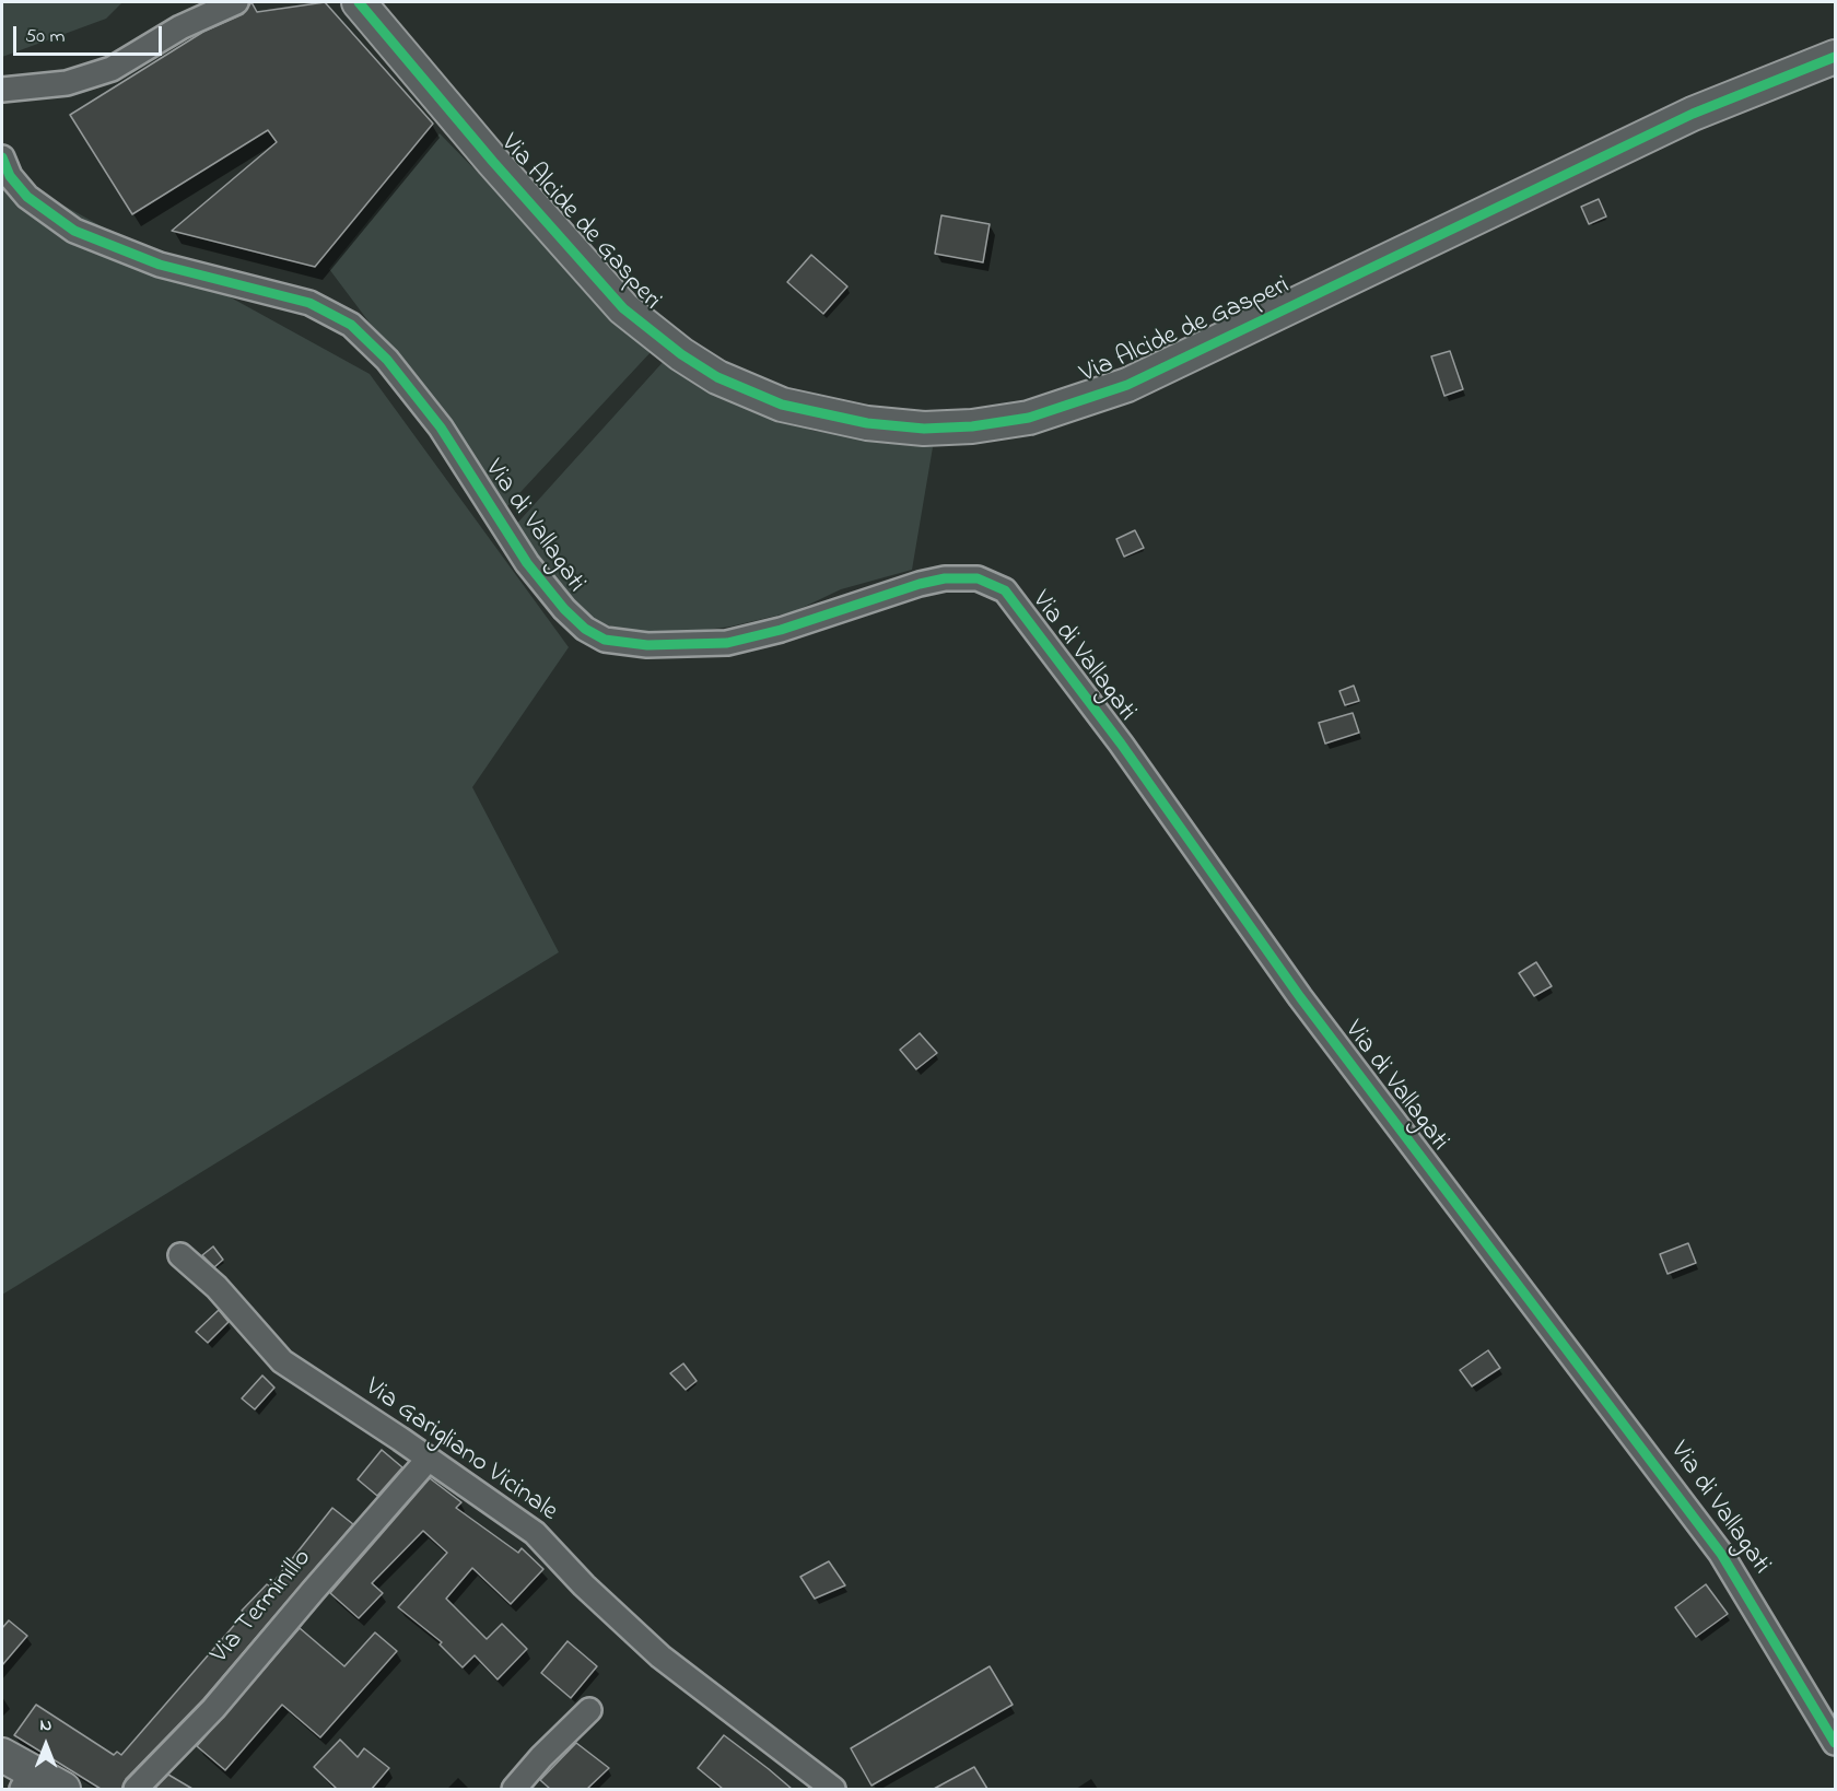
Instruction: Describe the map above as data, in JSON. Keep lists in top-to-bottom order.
{
  "streets": {
    "street": [
      "Via Alcide de Gasperi",
      "Via di Vallagati",
      "Via Garigliano Vicinale",
      "Via Terminillo"
    ]
  },
  "crossings": [
    ["Via Garigliano Vicinale", "Via Terminillo"]
  ],
  "scale_bar": "50 m",
  "north": "top"
}
